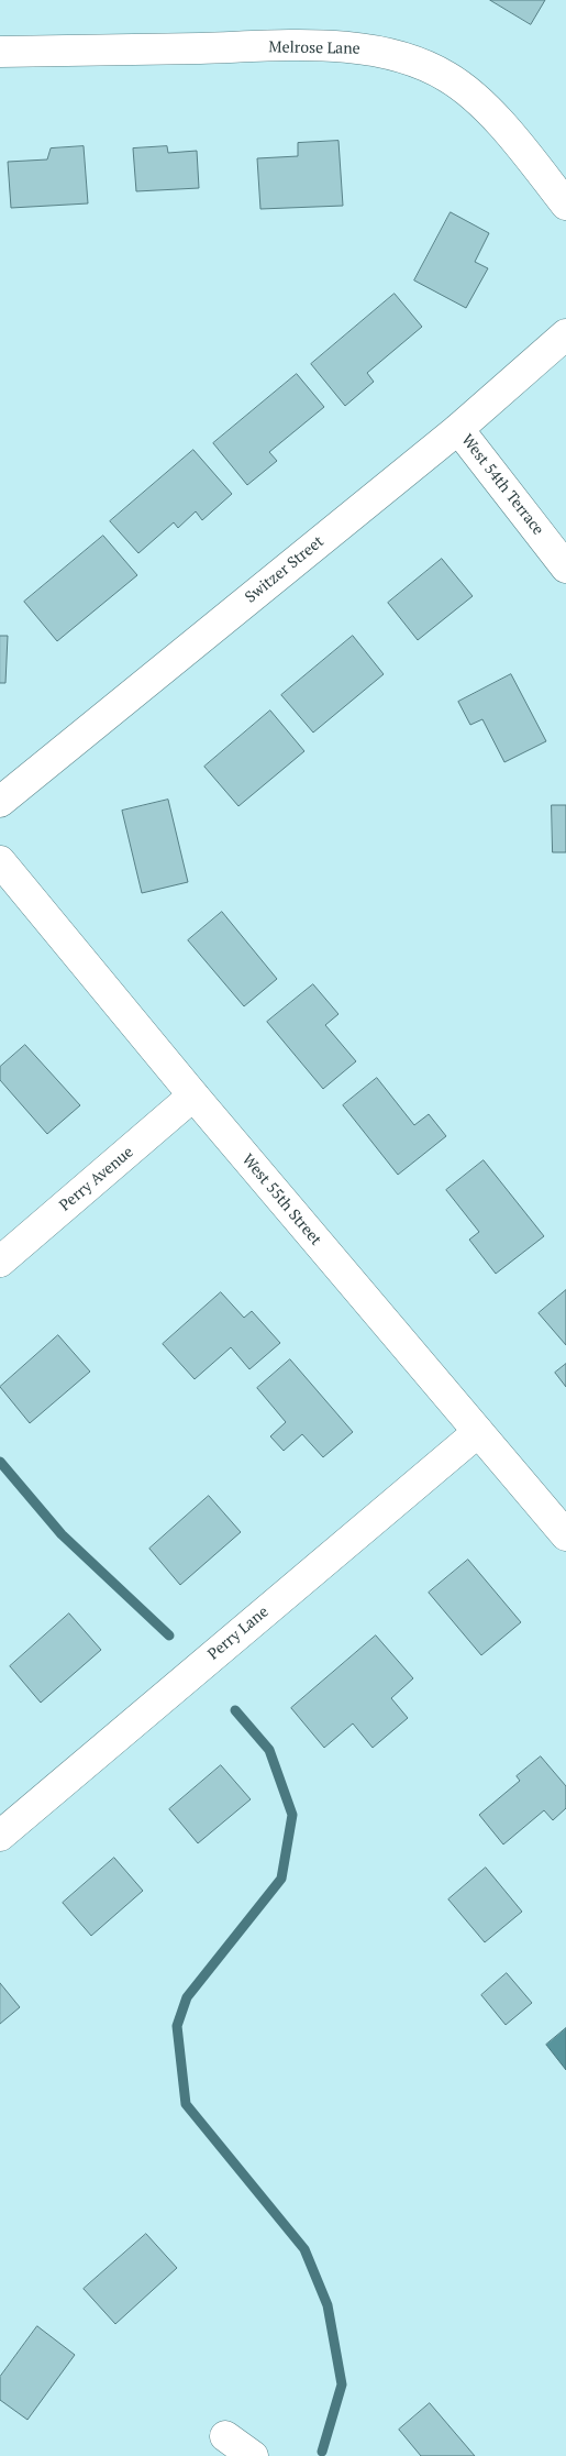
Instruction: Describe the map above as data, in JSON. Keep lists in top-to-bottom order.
{
  "streets": {
    "street": [
      "Melrose Lane",
      "West 54th Terrace",
      "Switzer Street",
      "Perry Avenue",
      "West 55th Street",
      "Perry Lane"
    ]
  },
  "crossings": [
    ["West 54th Terrace", "Switzer Street"],
    ["Perry Avenue", "West 55th Street"],
    ["West 55th Street", "Perry Lane"]
  ]
}
